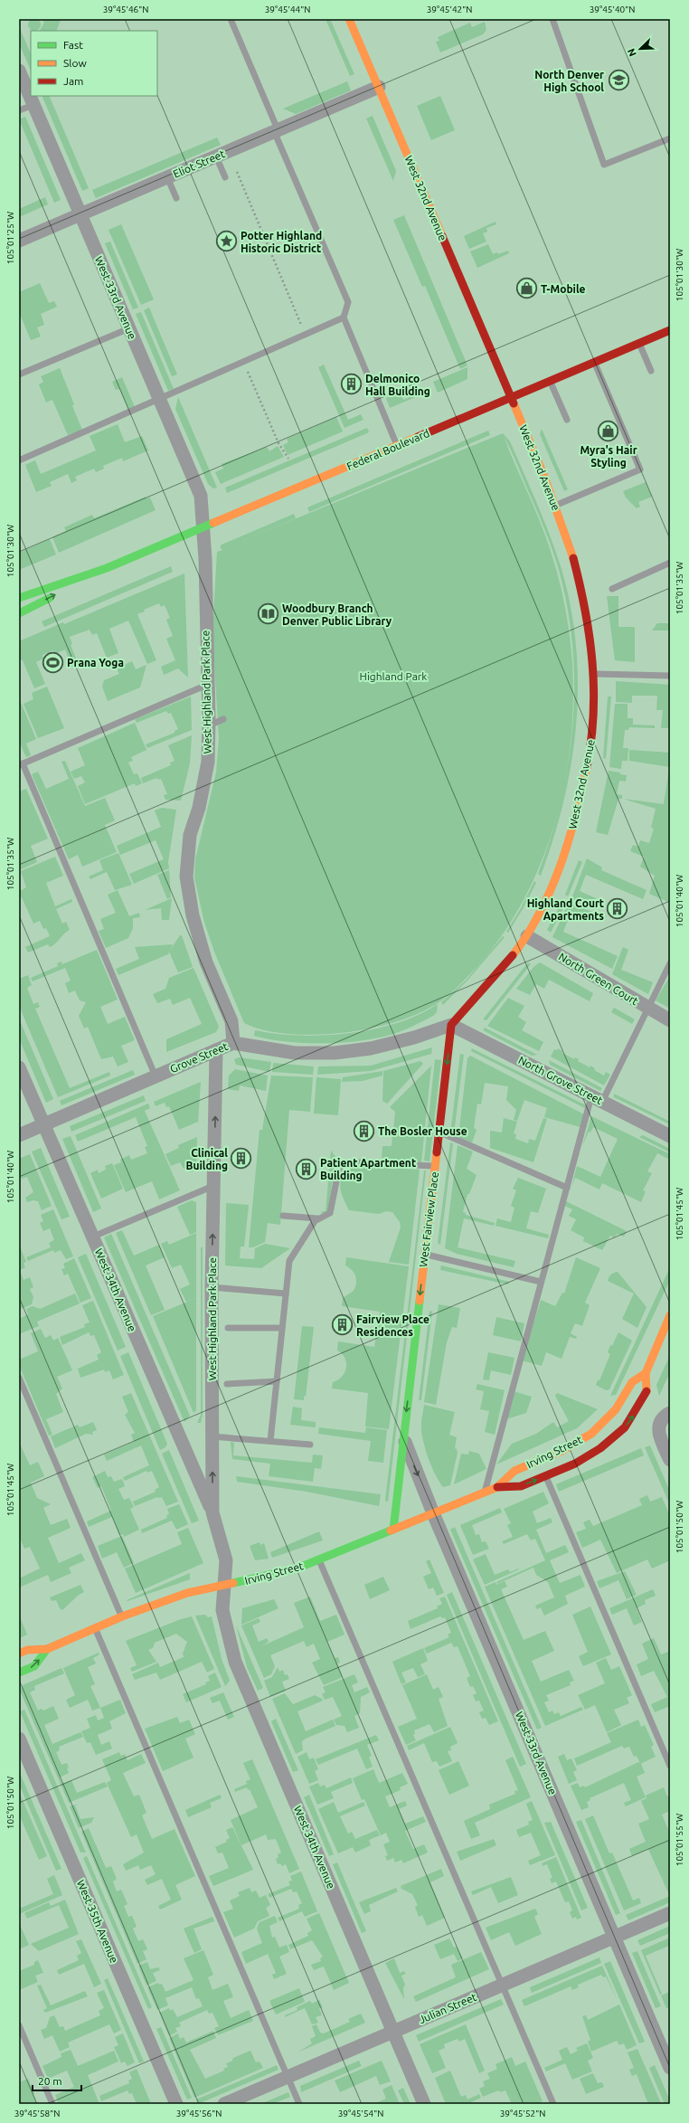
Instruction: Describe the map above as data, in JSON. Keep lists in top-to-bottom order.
{
  "streets": {
    "main road": [
      "West 32nd Avenue",
      "Federal Boulevard",
      "West Fairview Place",
      "Irving Street"
    ],
    "street": [
      "Eliot Street",
      "West 33rd Avenue",
      "West Highland Park Place",
      "North Green Court",
      "Grove Street",
      "North Grove Street",
      "West 34th Avenue",
      "West 35th Avenue",
      "Julian Street"
    ]
  },
  "crossings": [
    ["Eliot Street", "West 32nd Avenue"],
    ["Eliot Street", "West 33rd Avenue"],
    ["West 32nd Avenue", "Federal Boulevard"],
    ["West 32nd Avenue", "North Green Court"],
    ["West 33rd Avenue", "Federal Boulevard"],
    ["West 33rd Avenue", "West Highland Park Place"],
    ["West 33rd Avenue", "West Fairview Place"],
    ["West 33rd Avenue", "Irving Street"],
    ["West 33rd Avenue", "Julian Street"],
    ["Federal Boulevard", "West Highland Park Place"],
    ["West Highland Park Place", "Grove Street"],
    ["West Highland Park Place", "West 34th Avenue"],
    ["West Highland Park Place", "Irving Street"],
    ["Grove Street", "North Grove Street"],
    ["Grove Street", "West Fairview Place"],
    ["Grove Street", "West 34th Avenue"],
    ["North Grove Street", "West Fairview Place"],
    ["West Fairview Place", "Irving Street"],
    ["West 34th Avenue", "Irving Street"],
    ["West 34th Avenue", "Julian Street"]
  ],
  "one_way": ["West Fairview Place"],
  "parks": ["Highland Park"],
  "places": {
    "school or university": ["North Denver High School"],
    "place": ["Potter Highland Historic District"],
    "shop": ["T-Mobile", "Myra's Hair Styling"],
    "building": [
      "Delmonico Hall Building",
      "Highland Court Apartments",
      "The Bosler House",
      "Clinical Building",
      "Patient Apartment Building",
      "Fairview Place Residences"
    ],
    "library": ["Woodbury Branch Denver Public Library"],
    "sports": ["Prana Yoga"]
  },
  "legend": ["Fast", "Slow", "Jam"],
  "scale_bar": "20 m",
  "north": "bottom left",
  "coordinates": [
    "39°45'46\"N",
    "39°45'44\"N",
    "39°45'42\"N",
    "39°45'40\"N",
    "105°01'25\"W",
    "105°01'30\"W",
    "105°01'35\"W",
    "105°01'40\"W",
    "105°01'45\"W",
    "105°01'50\"W",
    "105°01'55\"W",
    "39°45'58\"N",
    "39°45'56\"N",
    "39°45'54\"N",
    "39°45'52\"N"
  ]
}
